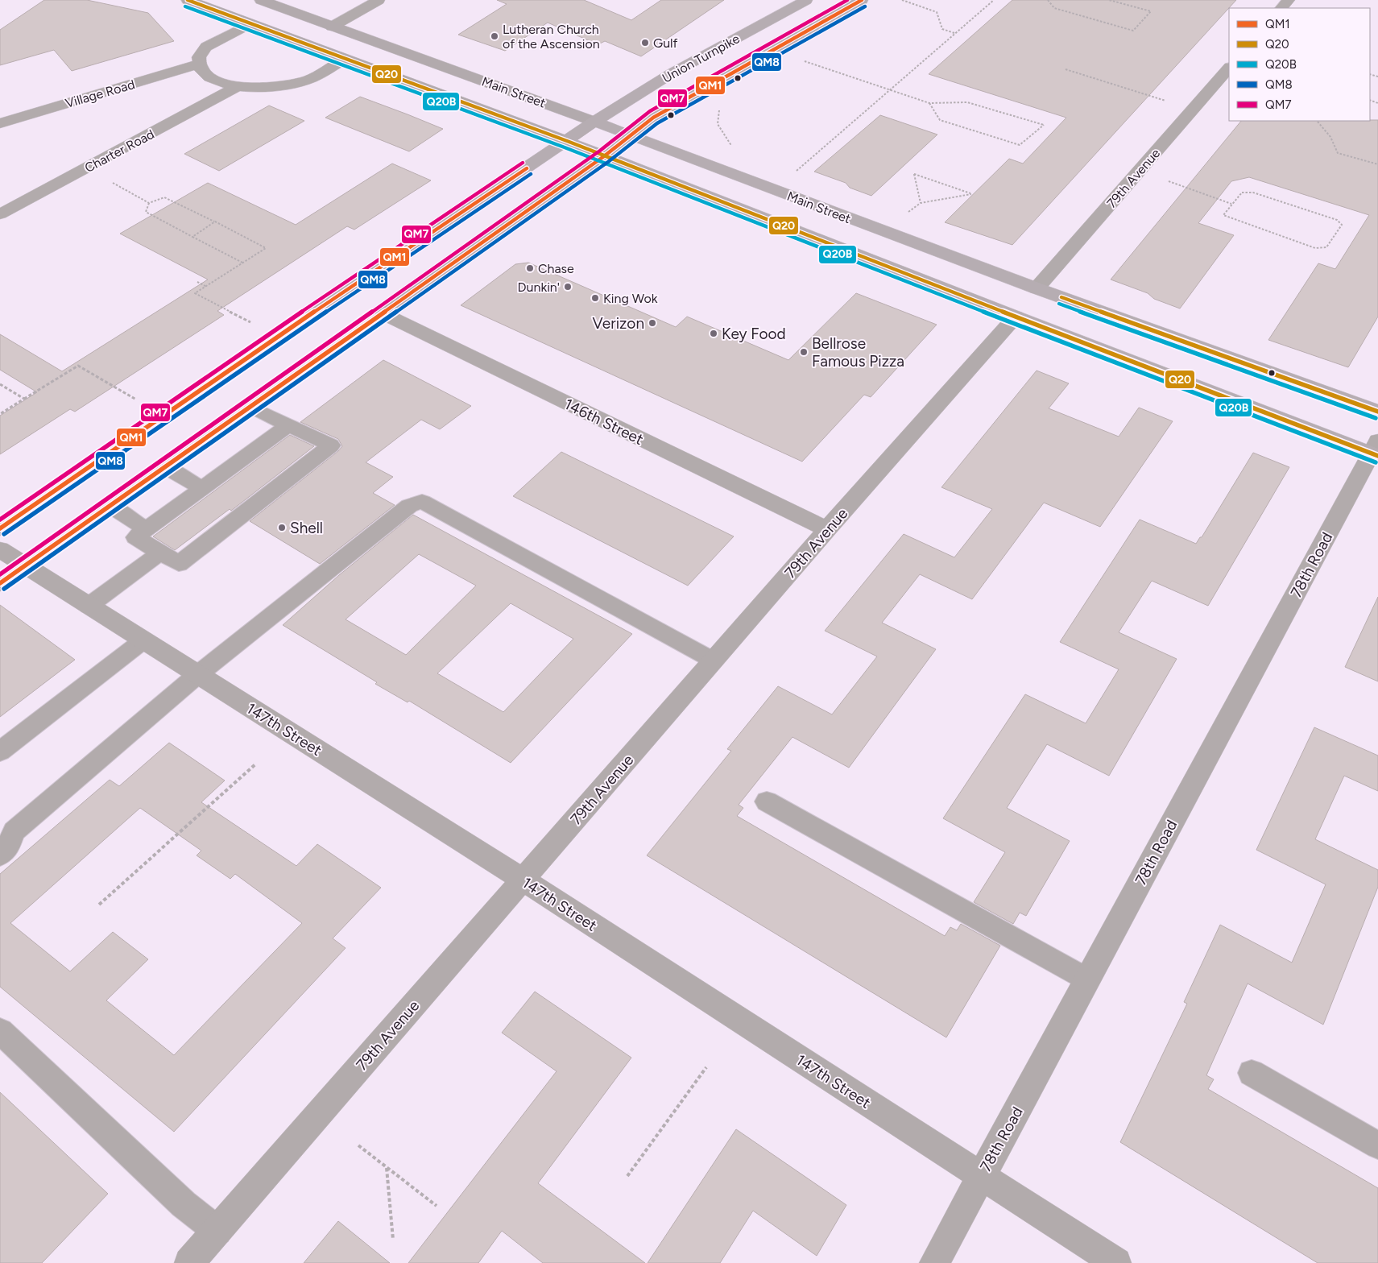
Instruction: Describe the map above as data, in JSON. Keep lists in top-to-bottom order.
{
  "streets": {
    "main road": ["Union Turnpike", "Main Street"],
    "street": [
      "Village Road",
      "Charter Road",
      "79th Avenue",
      "146th Street",
      "78th Road",
      "147th Street"
    ]
  },
  "crossings": [
    ["Union Turnpike", "Main Street"],
    ["Union Turnpike", "146th Street"],
    ["Union Turnpike", "147th Street"],
    ["Main Street", "79th Avenue"],
    ["Main Street", "78th Road"],
    ["79th Avenue", "146th Street"],
    ["79th Avenue", "147th Street"],
    ["78th Road", "147th Street"]
  ],
  "places": [
    "Lutheran Church of the Ascension",
    "Gulf",
    "Chase",
    "Dunkin'",
    "King Wok",
    "Verizon",
    "Key Food",
    "Bellrose Famous Pizza",
    "Shell"
  ],
  "lines": [
    "transit line QM1",
    "transit line Q20",
    "transit line QM7",
    "transit line Q20B",
    "transit line QM8"
  ],
  "legend": [
    "QM1",
    "Q20",
    "Q20B",
    "QM8",
    "QM7"
  ]
}
